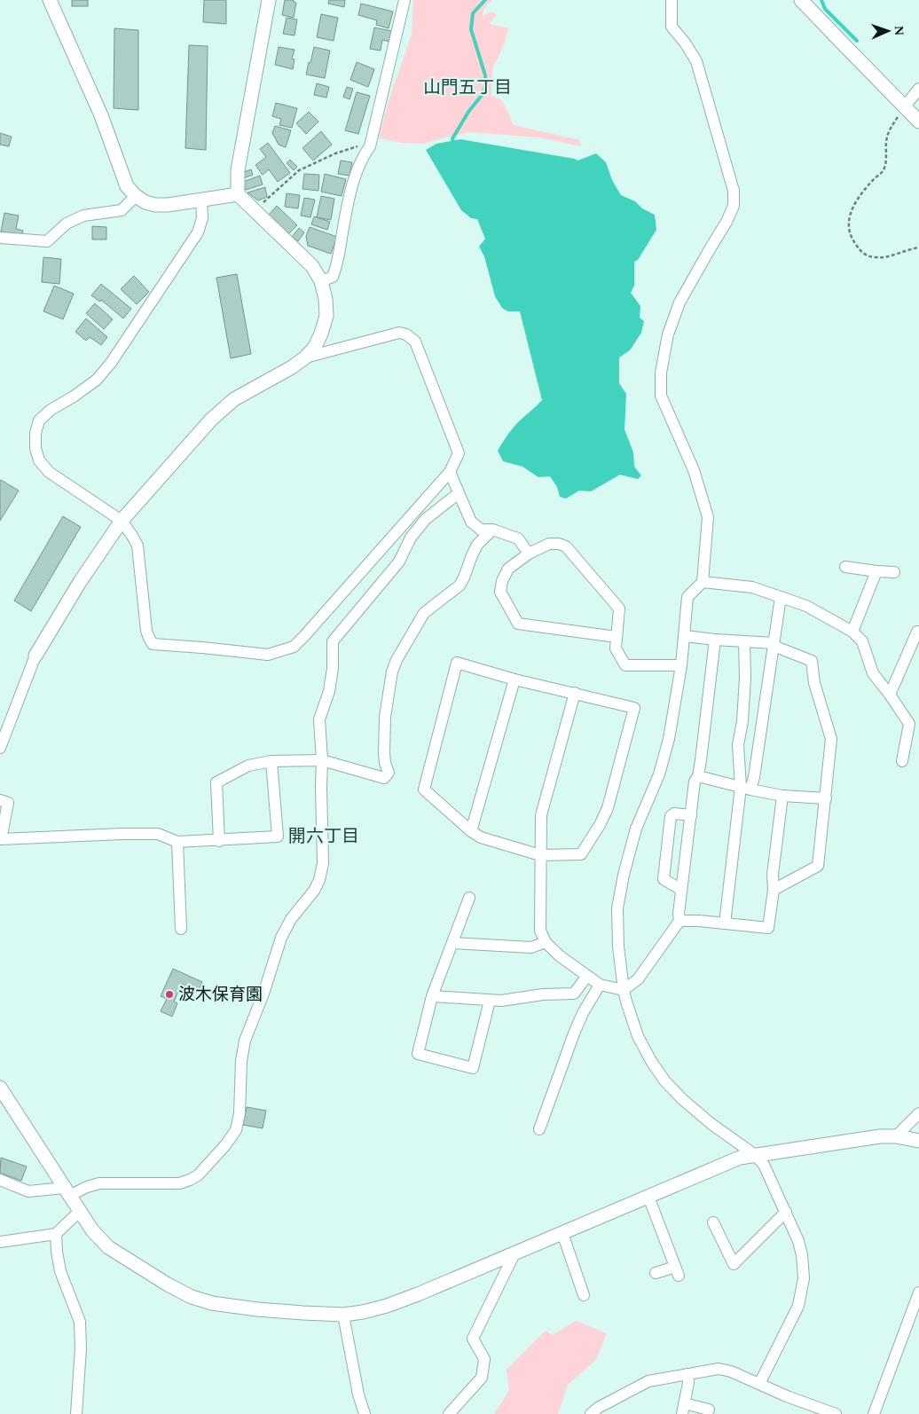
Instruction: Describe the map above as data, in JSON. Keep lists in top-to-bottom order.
{
  "districts": ["山門五丁目", "開六丁目"],
  "places": ["波木保育園"],
  "north": "right"
}
